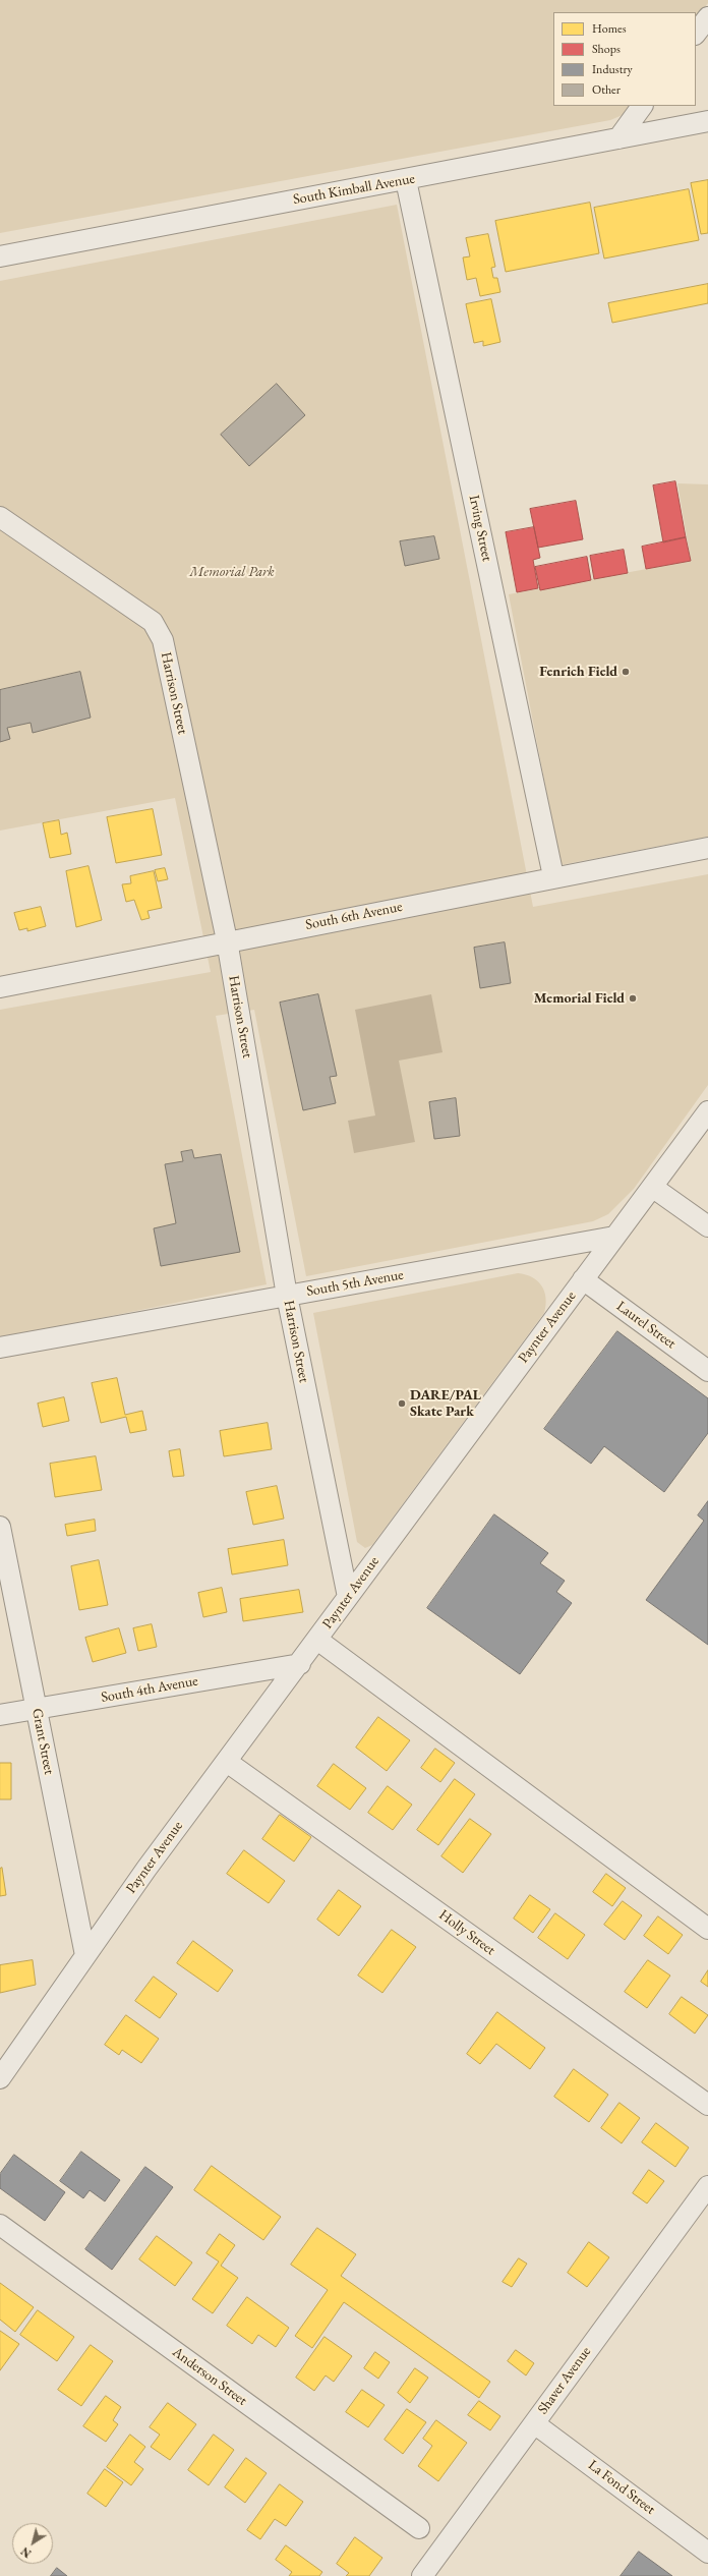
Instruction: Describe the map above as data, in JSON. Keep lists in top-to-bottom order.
{
  "streets": {
    "street": [
      "South Kimball Avenue",
      "Irving Street",
      "Harrison Street",
      "South 6th Avenue",
      "South 5th Avenue",
      "Laurel Street",
      "Paynter Avenue",
      "South 4th Avenue",
      "Grant Street",
      "Holly Street",
      "Anderson Street",
      "Shaver Avenue",
      "La Fond Street"
    ]
  },
  "crossings": [
    ["South Kimball Avenue", "Irving Street"],
    ["Irving Street", "South 6th Avenue"],
    ["Harrison Street", "South 6th Avenue"],
    ["Harrison Street", "South 5th Avenue"],
    ["Harrison Street", "Paynter Avenue"],
    ["South 5th Avenue", "Paynter Avenue"],
    ["Laurel Street", "Paynter Avenue"],
    ["Paynter Avenue", "South 4th Avenue"],
    ["Paynter Avenue", "Grant Street"],
    ["Paynter Avenue", "Holly Street"],
    ["South 4th Avenue", "Grant Street"],
    ["Shaver Avenue", "La Fond Street"]
  ],
  "parks": ["Memorial Park"],
  "places": ["Fenrich Field", "Memorial Field", "DARE/PAL Skate Park"],
  "legend": [
    "Homes",
    "Shops",
    "Industry",
    "Other"
  ],
  "north": "bottom left"
}
